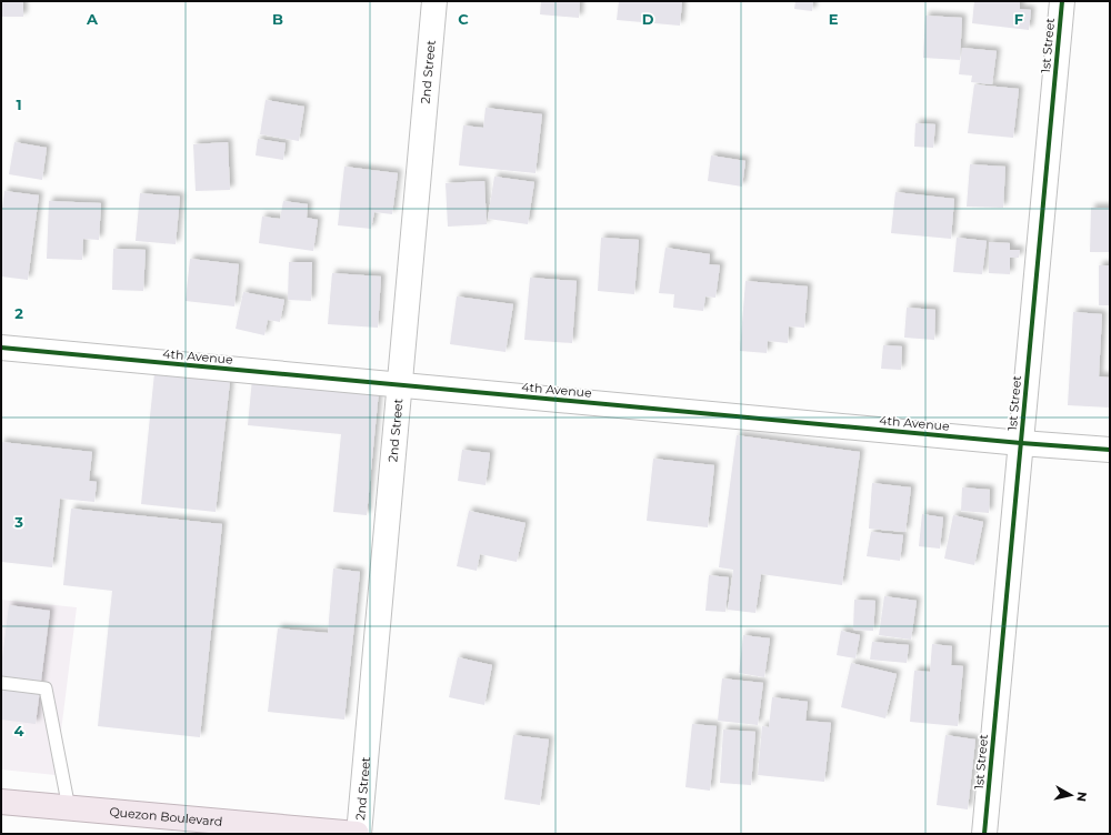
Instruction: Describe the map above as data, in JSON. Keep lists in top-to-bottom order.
{
  "streets": {
    "highway": ["Quezon Boulevard"],
    "street": ["1st Street", "2nd Street", "4th Avenue"]
  },
  "crossings": [
    ["1st Street", "4th Avenue"],
    ["2nd Street", "4th Avenue"],
    ["2nd Street", "Quezon Boulevard"]
  ],
  "north": "right",
  "grid": {
    "columns": [
      "A",
      "B",
      "C",
      "D",
      "E",
      "F"
    ],
    "rows": [
      "1",
      "2",
      "3",
      "4"
    ]
  }
}
